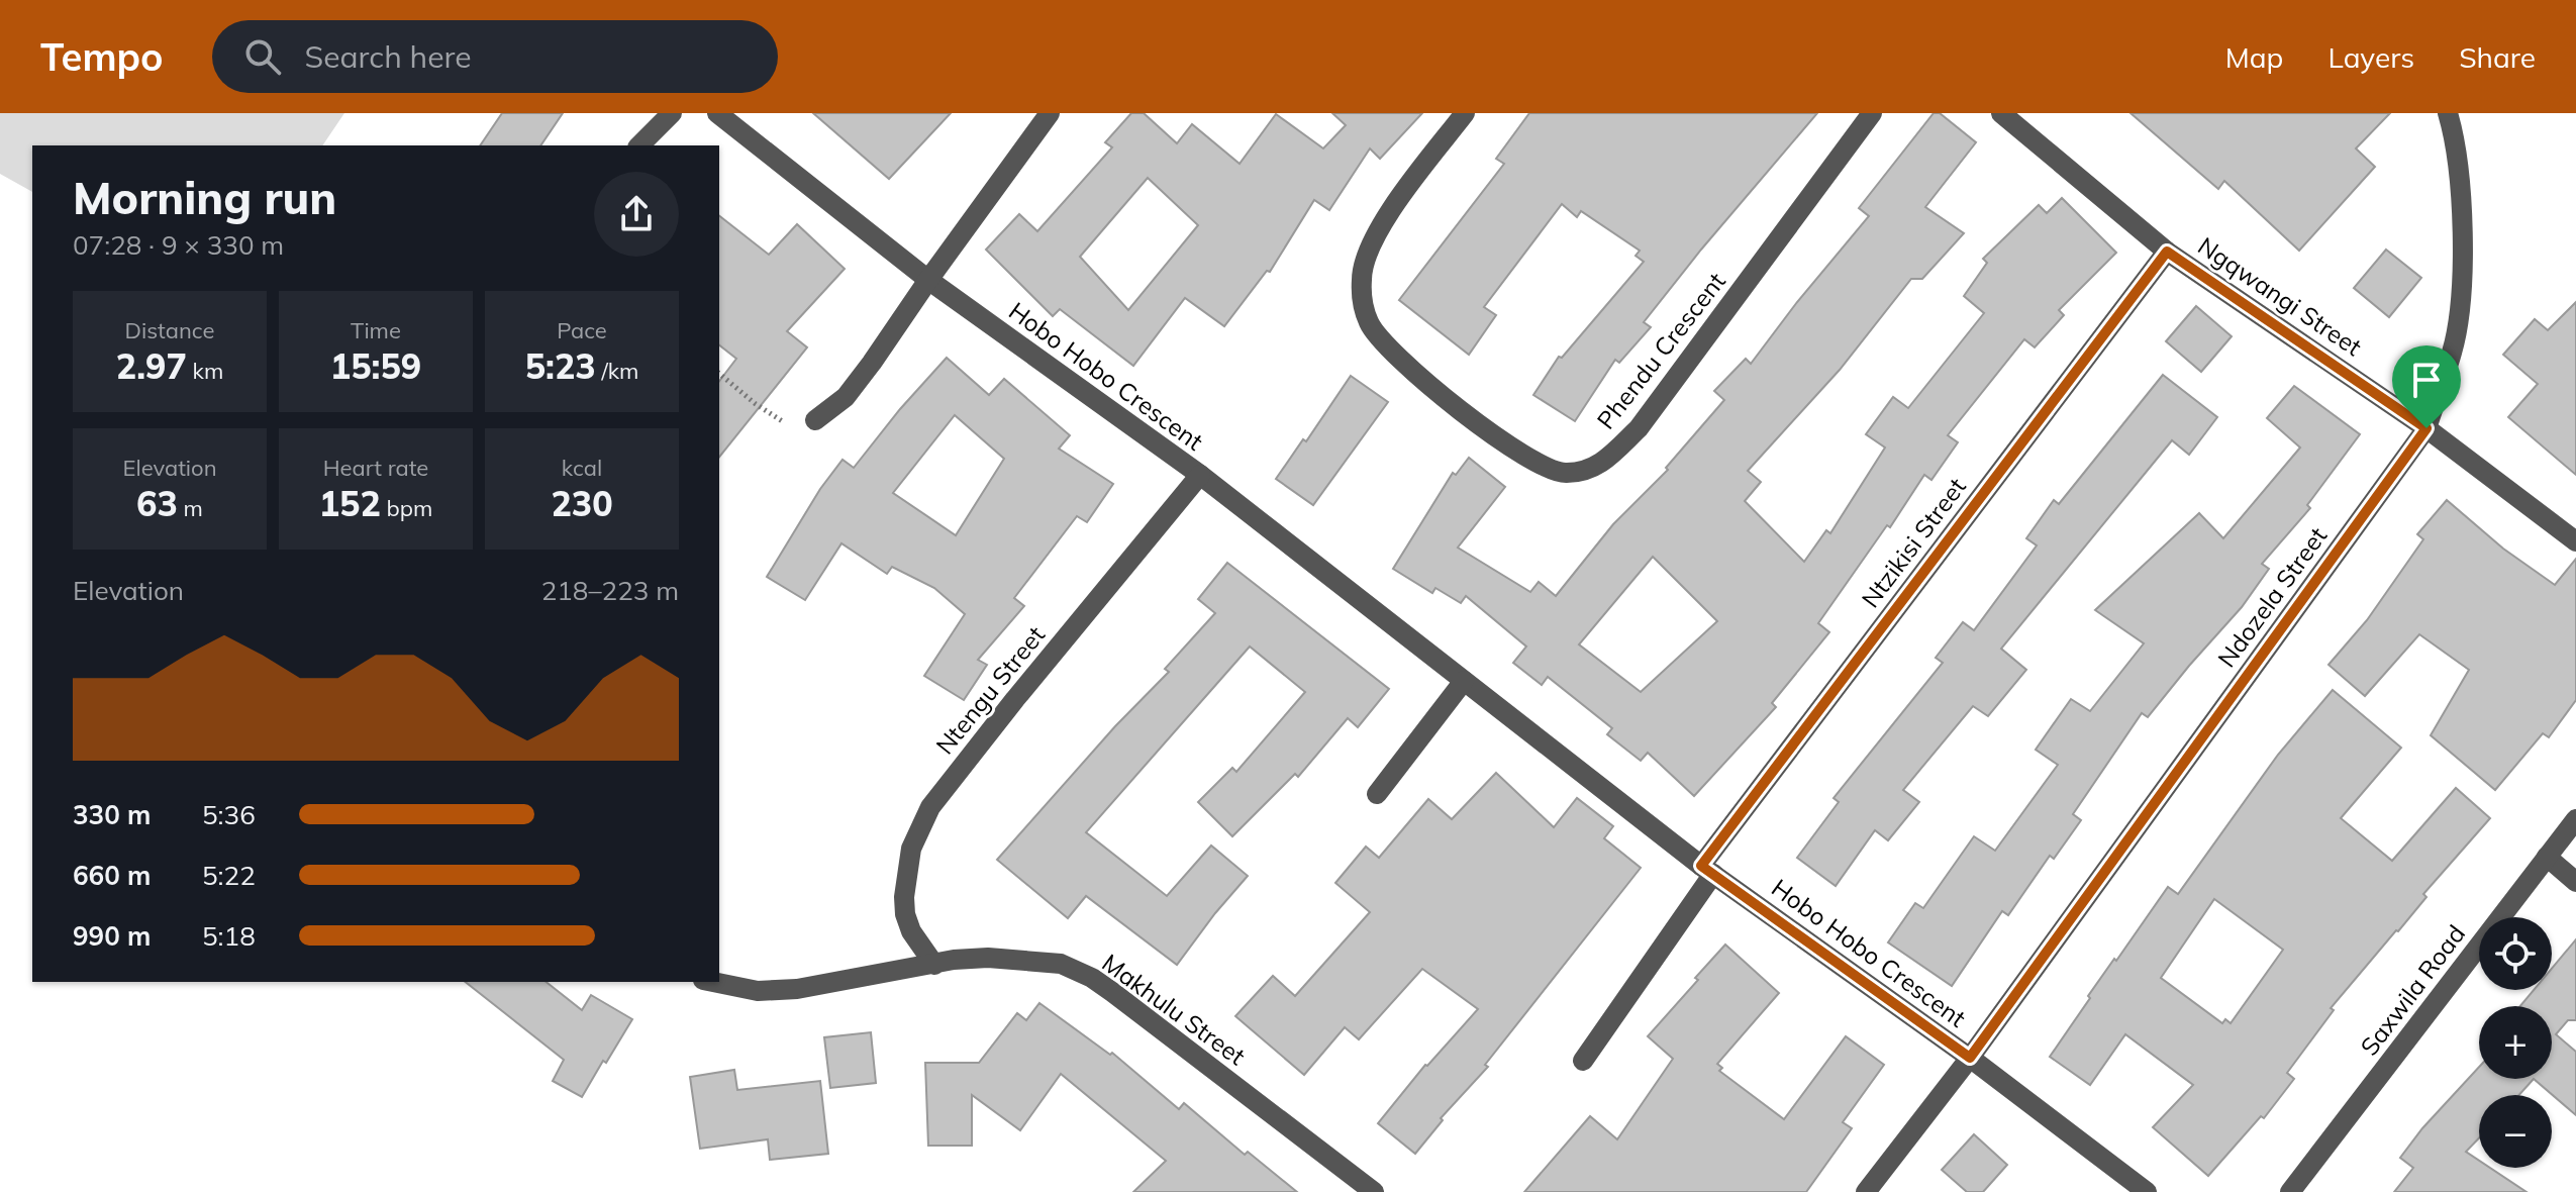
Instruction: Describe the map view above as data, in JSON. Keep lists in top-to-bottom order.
{
  "streets": {
    "street": [
      "Ngqwangi Street",
      "Phendu Crescent",
      "Hobo Hobo Crescent",
      "Ntzikisi Street",
      "Ndozela Street",
      "Ntengu Street",
      "Saxwila Road",
      "Makhulu Street"
    ]
  },
  "crossings": [
    ["Ngqwangi Street", "Ntzikisi Street"],
    ["Ngqwangi Street", "Ndozela Street"],
    ["Hobo Hobo Crescent", "Ntzikisi Street"],
    ["Hobo Hobo Crescent", "Ndozela Street"],
    ["Hobo Hobo Crescent", "Ntengu Street"],
    ["Ntengu Street", "Makhulu Street"]
  ],
  "page": {
    "header": "Tempo",
    "search": "Search here",
    "nav": ["Map", "Layers", "Share"],
    "heading": ["Morning run", "07:28 · 9 × 330 m"],
    "stats": [
      ["Distance", "2.97 km"],
      ["Time", "15:59"],
      ["Pace", "5:23 /km"],
      ["Elevation", "63 m"],
      ["Heart rate", "152 bpm"],
      ["kcal", "230"]
    ],
    "chart": ["Elevation", "218–223 m"],
    "list": [
      {
        "name": "330 m",
        "note": "5:36"
      },
      {
        "name": "660 m",
        "note": "5:22"
      },
      {
        "name": "990 m",
        "note": "5:18"
      }
    ],
    "map_buttons": ["+", "−"]
  }
}
